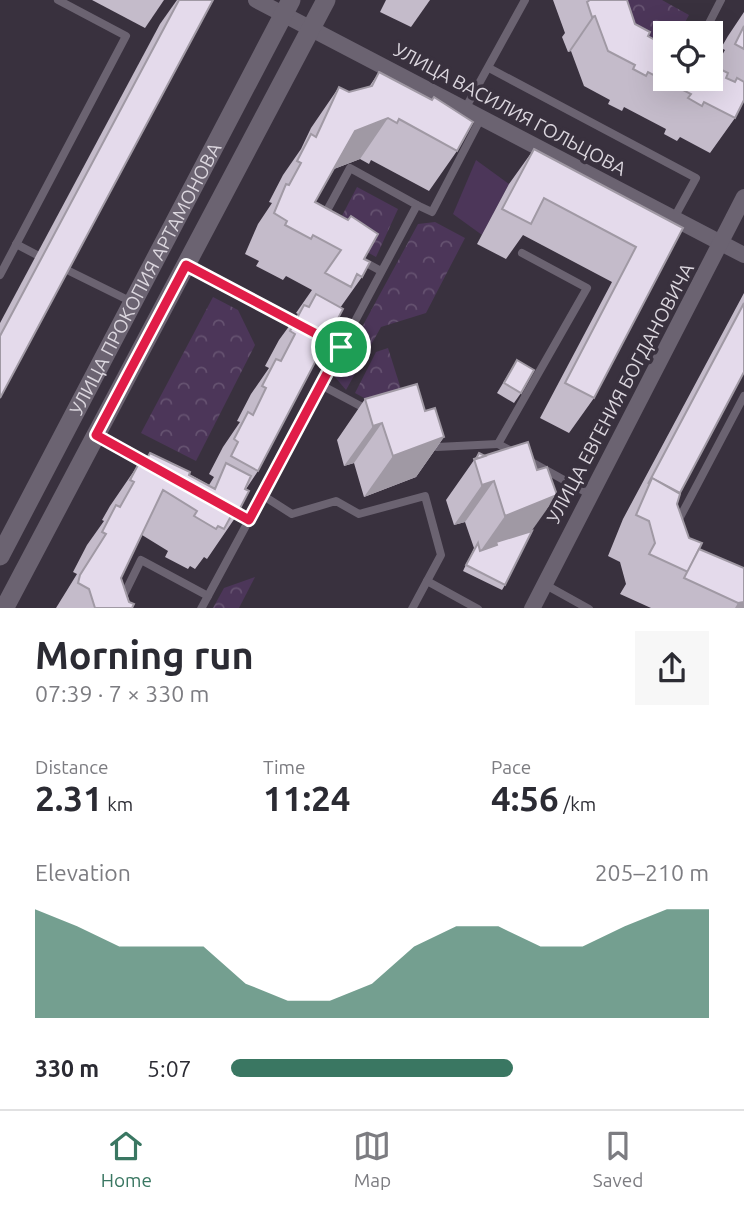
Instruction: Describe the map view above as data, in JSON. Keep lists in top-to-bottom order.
{
  "streets": {
    "street": ["УЛИЦА ВАСИЛИЯ ГОЛЬЦОВА", "УЛИЦА ПРОКОПИЯ АРТАМОНОВА", "УЛИЦА ЕВГЕНИЯ БОГДАНОВИЧА"]
  },
  "crossings": [
    ["УЛИЦА ВАСИЛИЯ ГОЛЬЦОВА", "УЛИЦА ПРОКОПИЯ АРТАМОНОВА"],
    ["УЛИЦА ВАСИЛИЯ ГОЛЬЦОВА", "УЛИЦА ЕВГЕНИЯ БОГДАНОВИЧА"]
  ],
  "page": {
    "heading": ["Morning run", "07:39 · 7 × 330 m"],
    "stats": [
      ["Distance", "2.31 km"],
      ["Time", "11:24"],
      ["Pace", "4:56 /km"]
    ],
    "chart": ["Elevation", "205–210 m"],
    "list": [
      {
        "name": "330 m",
        "note": "5:07"
      }
    ],
    "tabs": ["Home", "Map", "Saved"]
  }
}
